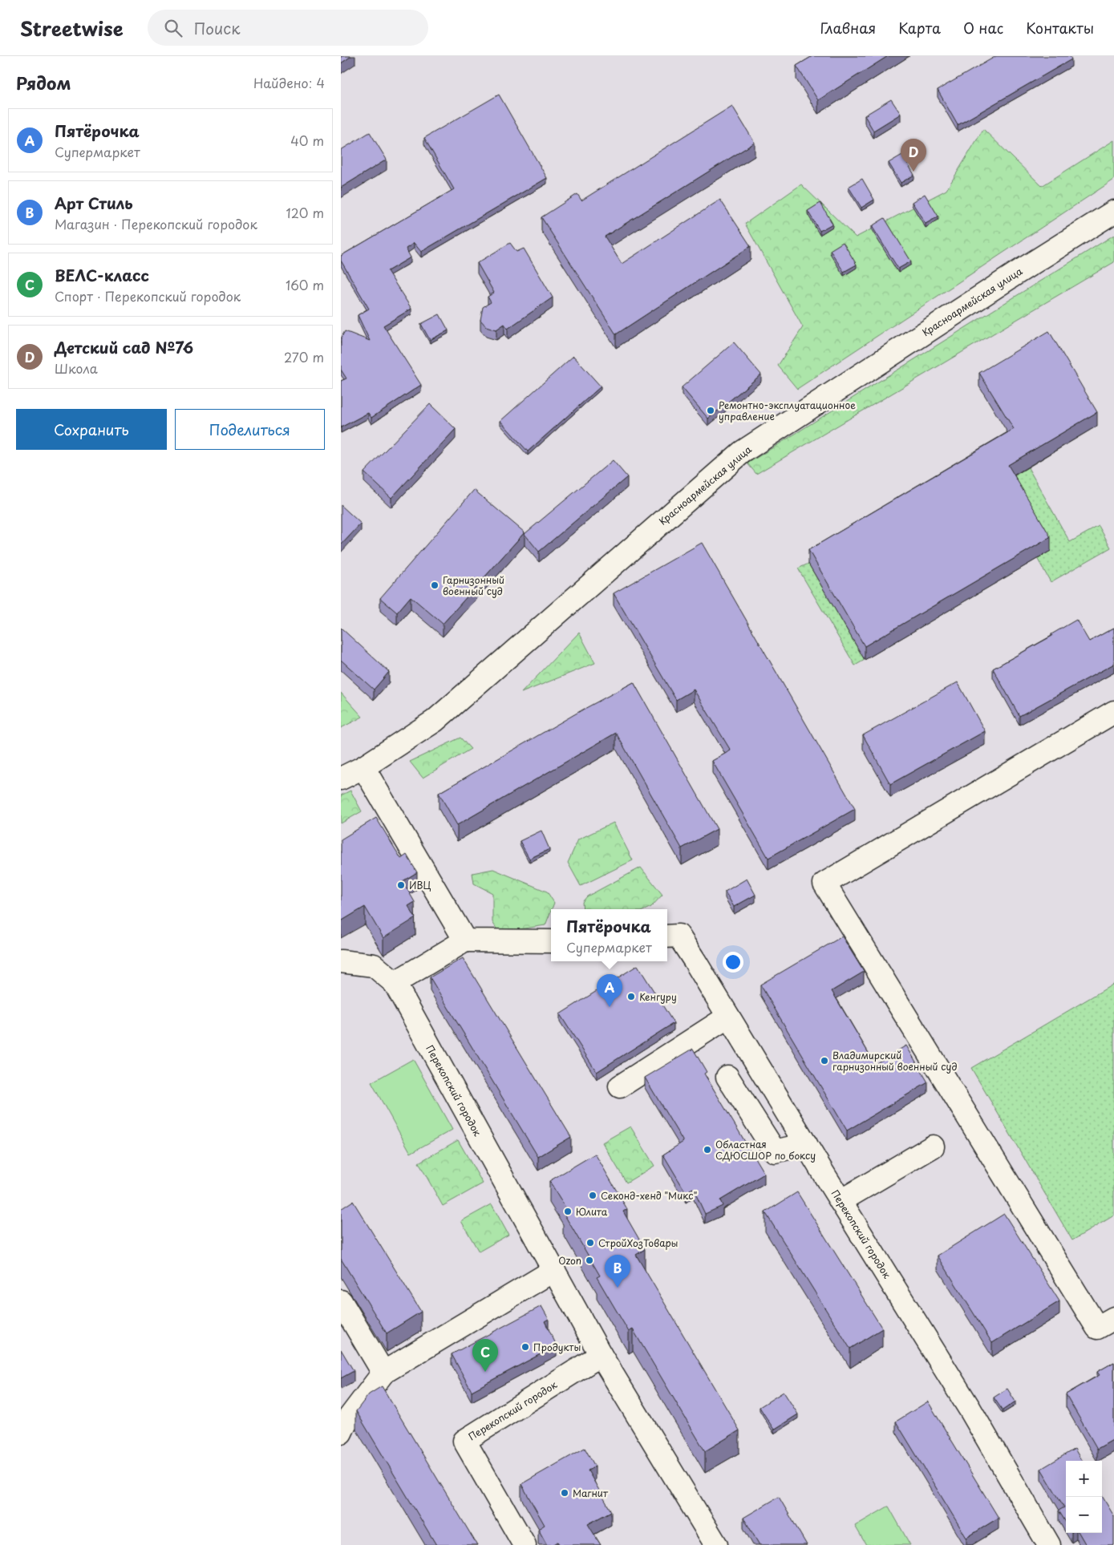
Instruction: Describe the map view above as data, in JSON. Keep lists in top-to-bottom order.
{
  "streets": {
    "street": ["Красноармейская улица", "Перекопский городок"]
  },
  "places": [
    "Ремонтно-эксплуатационное управление",
    "Гарнизонный военный суд",
    "ИВЦ",
    "Кенгуру",
    "Владимирский гарнизонный военный суд",
    "Областная СДЮСШОР по боксу",
    "Секонд-хенд \"Микс\"",
    "Юлита",
    "СтройХозТовары",
    "Ozon",
    "Продукты",
    "Магнит"
  ],
  "page": {
    "header": "Streetwise",
    "search": "Поиск",
    "nav": [
      "Главная",
      "Карта",
      "О нас",
      "Контакты"
    ],
    "heading": ["Рядом", "Найдено: 4"],
    "list": [
      {
        "mark": "A",
        "name": "Пятёрочка",
        "note": "Супермаркет",
        "value": "40 m"
      },
      {
        "mark": "B",
        "name": "Арт Стиль",
        "note": "Магазин · Перекопский городок",
        "value": "120 m"
      },
      {
        "mark": "C",
        "name": "ВЕЛС-класс",
        "note": "Спорт · Перекопский городок",
        "value": "160 m"
      },
      {
        "mark": "D",
        "name": "Детский сад №76",
        "note": "Школа",
        "value": "270 m"
      }
    ],
    "pins": [
      "D",
      "A",
      "B",
      "C"
    ],
    "buttons": ["Сохранить", "Поделиться"],
    "popup": ["Пятёрочка", "Супермаркет"],
    "map_buttons": ["+", "−"]
  }
}
